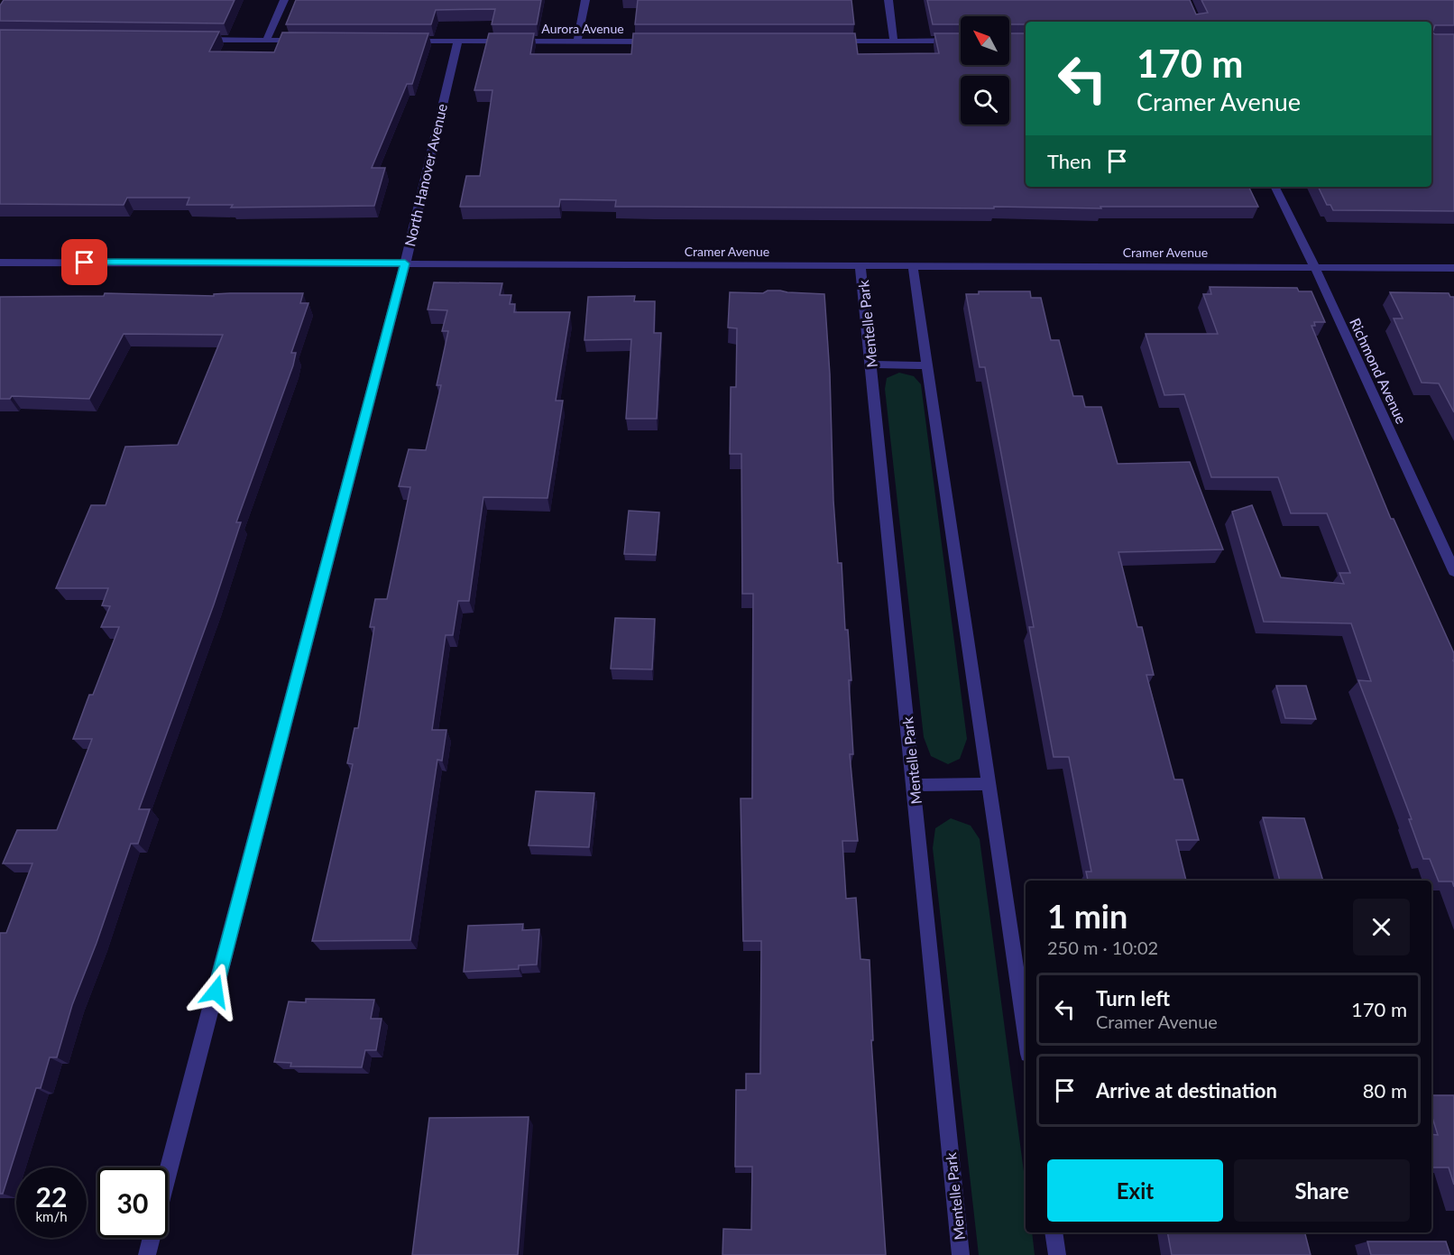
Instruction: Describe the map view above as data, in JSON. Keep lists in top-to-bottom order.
{
  "streets": {
    "street": [
      "Aurora Avenue",
      "North Hanover Avenue",
      "Cramer Avenue",
      "Mentelle Park",
      "Richmond Avenue"
    ]
  },
  "crossings": [
    ["Aurora Avenue", "North Hanover Avenue"],
    ["North Hanover Avenue", "Cramer Avenue"],
    ["Cramer Avenue", "Mentelle Park"],
    ["Cramer Avenue", "Richmond Avenue"]
  ],
  "north": "top left",
  "page": {
    "turn": ["170 m", "Cramer Avenue"],
    "then": "Then",
    "heading": ["1 min", "250 m · 10:02"],
    "list": [
      {
        "name": "Turn left",
        "note": "Cramer Avenue",
        "value": "170 m"
      },
      {
        "name": "Arrive at destination",
        "value": "80 m"
      }
    ],
    "buttons": ["Exit", "Share"],
    "speed": "22 km/h",
    "limit": "30"
  }
}
